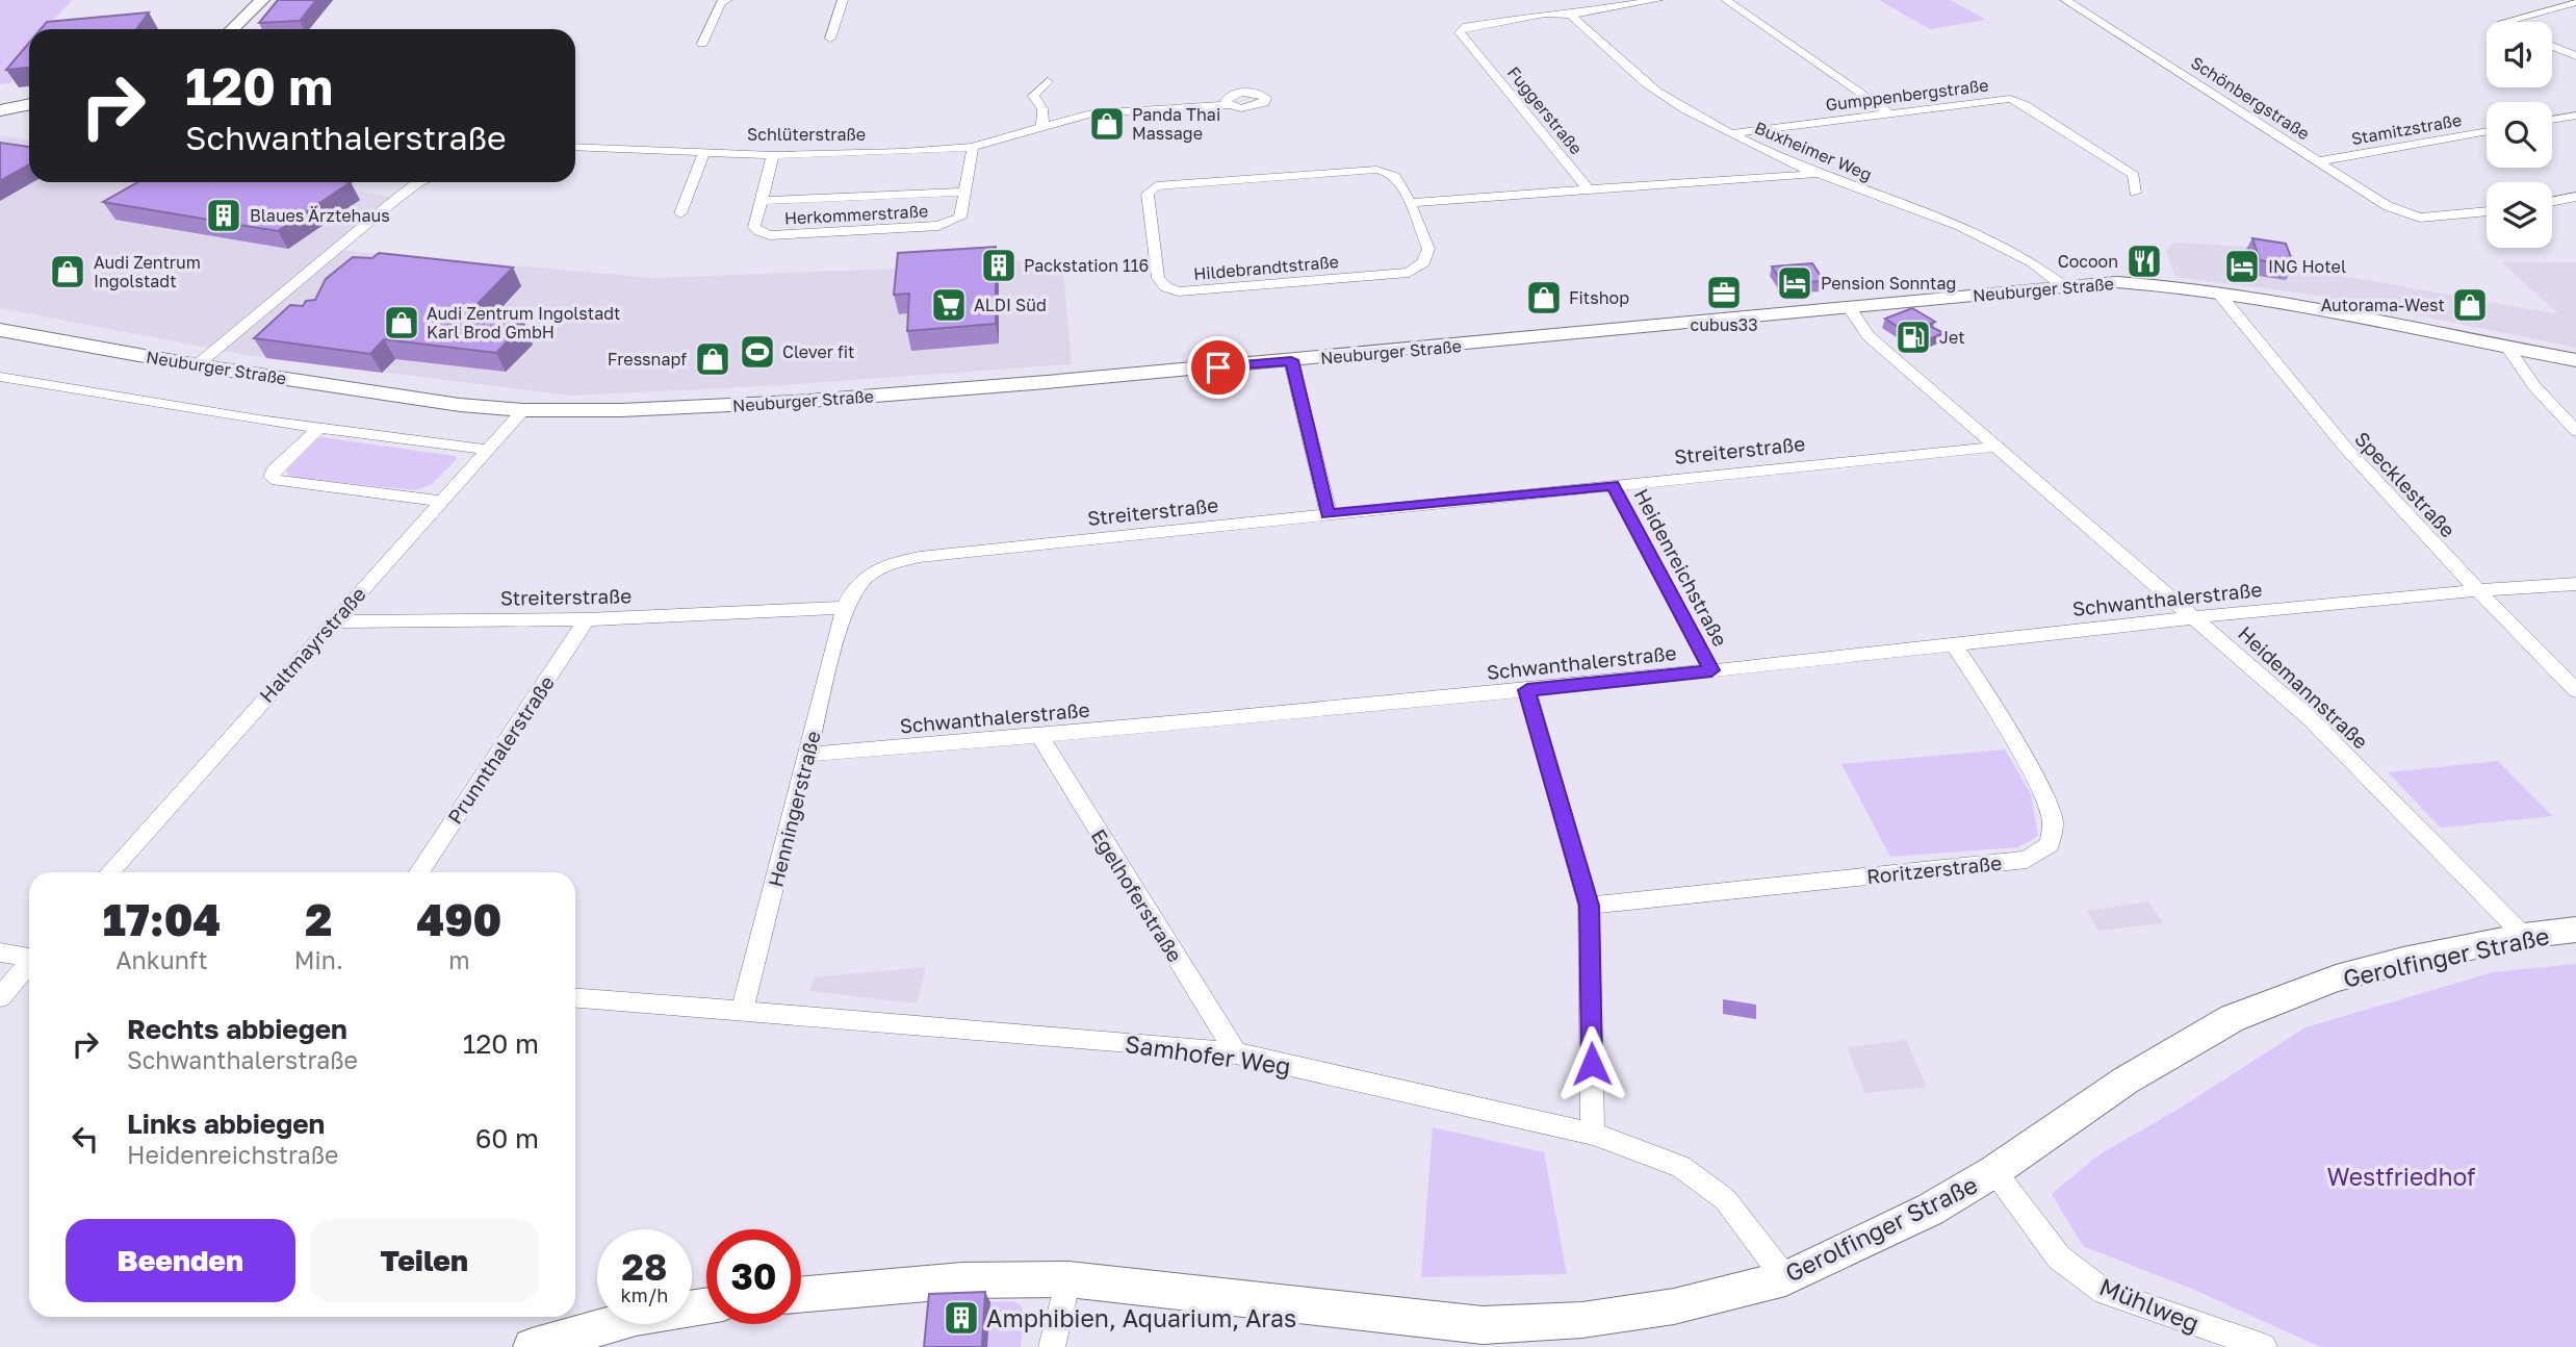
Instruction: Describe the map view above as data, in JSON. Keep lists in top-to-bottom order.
{
  "streets": {
    "main road": ["Neuburger Straße", "Gerolfinger Straße"],
    "street": [
      "Gumppenbergstraße",
      "Schönbergstraße",
      "Fuggerstraße",
      "Stamitzstraße",
      "Schlüterstraße",
      "Buxheimer Weg",
      "Herkommerstraße",
      "Hildebrandtstraße",
      "Streiterstraße",
      "Specklestraße",
      "Heidenreichstraße",
      "Schwanthalerstraße",
      "Haltmayrstraße",
      "Heidemannstraße",
      "Prunnthalerstraße",
      "Henningerstraße",
      "Roritzerstraße",
      "Egelhoferstraße",
      "Samhofer Weg",
      "Mühlweg"
    ]
  },
  "crossings": [
    ["Gumppenbergstraße", "Buxheimer Weg"],
    ["Schönbergstraße", "Stamitzstraße"],
    ["Fuggerstraße", "Buxheimer Weg"],
    ["Schlüterstraße", "Herkommerstraße"],
    ["Buxheimer Weg", "Neuburger Straße"],
    ["Neuburger Straße", "Specklestraße"],
    ["Neuburger Straße", "Haltmayrstraße"],
    ["Neuburger Straße", "Heidemannstraße"],
    ["Streiterstraße", "Heidenreichstraße"],
    ["Streiterstraße", "Haltmayrstraße"],
    ["Streiterstraße", "Heidemannstraße"],
    ["Streiterstraße", "Prunnthalerstraße"],
    ["Streiterstraße", "Henningerstraße"],
    ["Specklestraße", "Schwanthalerstraße"],
    ["Heidenreichstraße", "Schwanthalerstraße"],
    ["Schwanthalerstraße", "Heidemannstraße"],
    ["Schwanthalerstraße", "Henningerstraße"],
    ["Schwanthalerstraße", "Roritzerstraße"],
    ["Schwanthalerstraße", "Egelhoferstraße"],
    ["Heidemannstraße", "Gerolfinger Straße"],
    ["Henningerstraße", "Samhofer Weg"],
    ["Egelhoferstraße", "Samhofer Weg"],
    ["Gerolfinger Straße", "Samhofer Weg"],
    ["Gerolfinger Straße", "Mühlweg"]
  ],
  "parks": ["Westfriedhof"],
  "places": {
    "shop": [
      "Panda Thai Massage",
      "Audi Zentrum Ingolstadt",
      "Fitshop",
      "Autorama-West",
      "Audi Zentrum Ingolstadt Karl Brod GmbH",
      "Fressnapf"
    ],
    "building": ["Blaues Ärztehaus", "Packstation 116", "Amphibien, Aquarium, Aras"],
    "restaurant": ["Cocoon"],
    "hotel": ["ING Hotel", "Pension Sonntag"],
    "office": ["cubus33"],
    "supermarket": ["ALDI Süd"],
    "fuel station": ["Jet"],
    "sports": ["Clever fit"]
  },
  "page": {
    "turn": ["120 m", "Schwanthalerstraße"],
    "eta": [
      "17:04",
      "Ankunft",
      "2",
      "Min.",
      "490",
      "m"
    ],
    "list": [
      {
        "name": "Rechts abbiegen",
        "note": "Schwanthalerstraße",
        "value": "120 m"
      },
      {
        "name": "Links abbiegen",
        "note": "Heidenreichstraße",
        "value": "60 m"
      }
    ],
    "buttons": ["Beenden", "Teilen"],
    "speed": "28 km/h",
    "limit": "30"
  }
}
